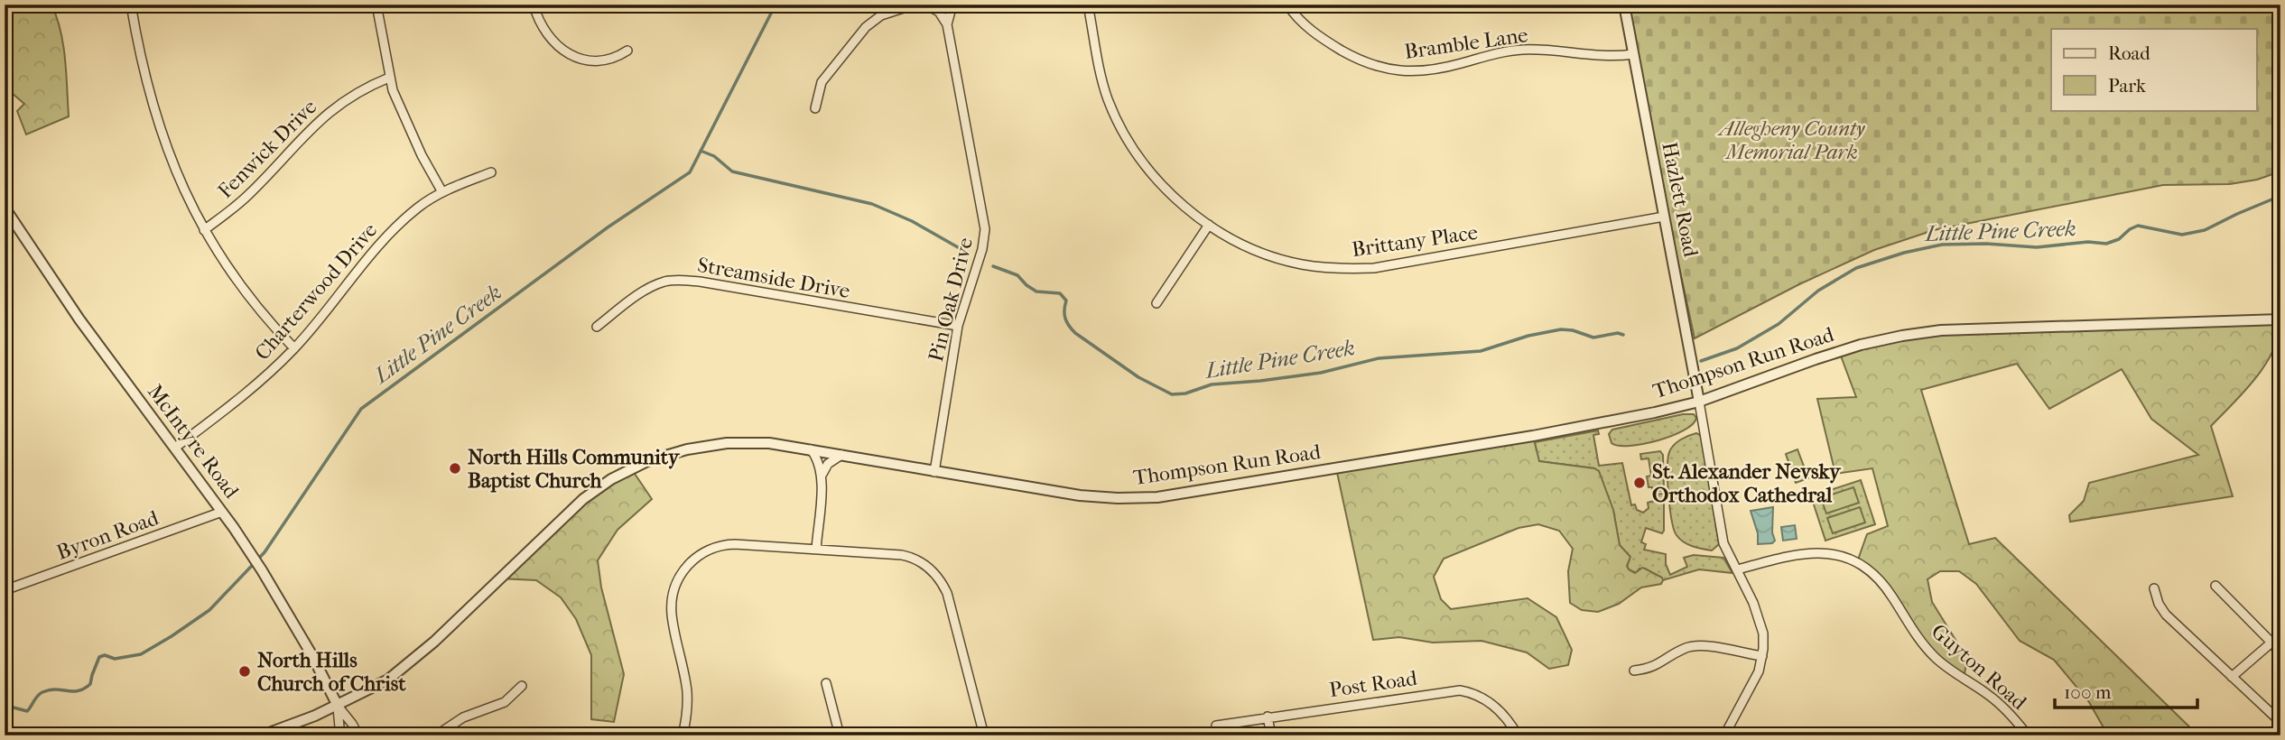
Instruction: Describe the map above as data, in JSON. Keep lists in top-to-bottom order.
{
  "streets": {
    "street": [
      "Bramble Lane",
      "Fenwick Drive",
      "Hazlett Road",
      "Brittany Place",
      "Streamside Drive",
      "Charterwood Drive",
      "Pin Oak Drive",
      "Thompson Run Road",
      "McIntyre Road",
      "Byron Road",
      "Guyton Road",
      "Post Road"
    ]
  },
  "crossings": [
    ["Bramble Lane", "Hazlett Road"],
    ["Hazlett Road", "Brittany Place"],
    ["Hazlett Road", "Thompson Run Road"],
    ["Streamside Drive", "Pin Oak Drive"],
    ["Charterwood Drive", "McIntyre Road"],
    ["Pin Oak Drive", "Thompson Run Road"],
    ["Thompson Run Road", "McIntyre Road"],
    ["McIntyre Road", "Byron Road"]
  ],
  "water": ["Little Pine Creek"],
  "parks": ["Allegheny County Memorial Park"],
  "places": ["North Hills Community Baptist Church", "St. Alexander Nevsky Orthodox Cathedral", "North Hills Church of Christ"],
  "legend": ["Road", "Park"],
  "scale_bar": "100 m"
}
